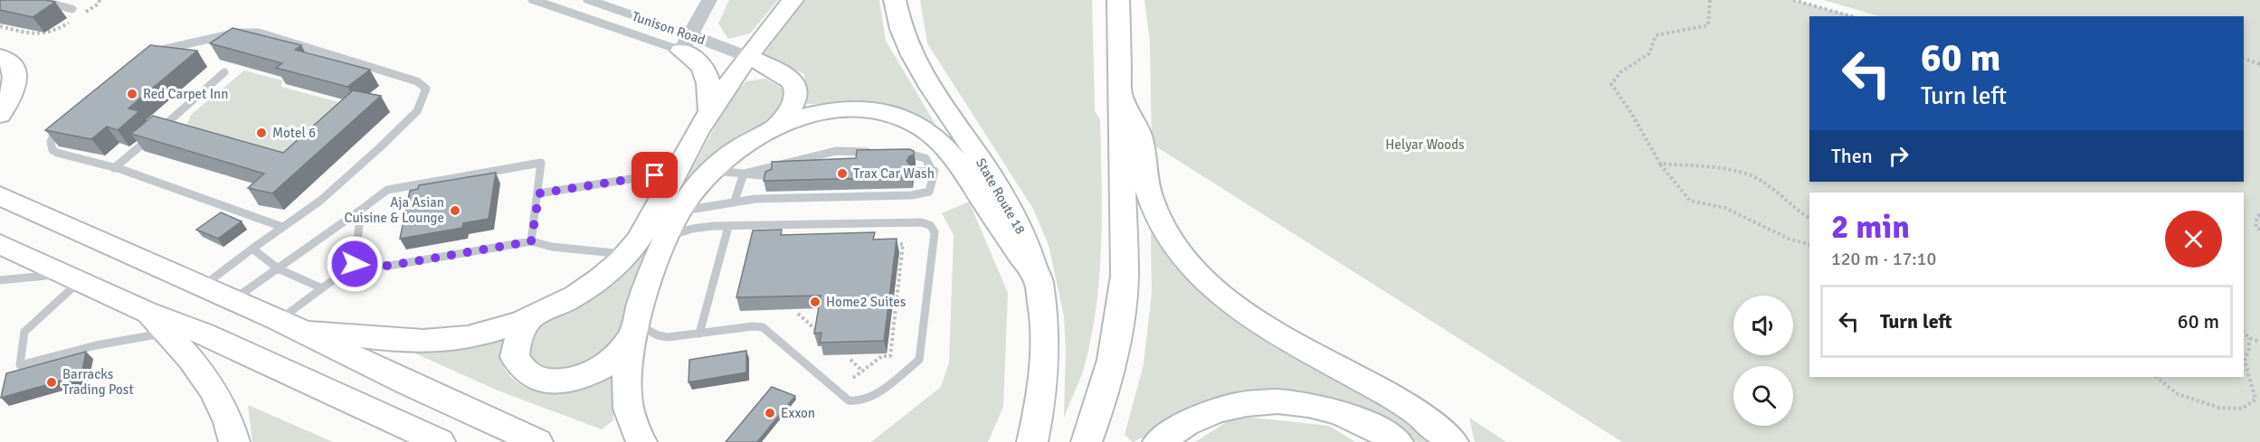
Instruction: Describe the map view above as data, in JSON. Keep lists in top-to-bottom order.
{
  "streets": {
    "highway": ["State Route 18"],
    "street": ["Tunison Road"]
  },
  "parks": ["Helyar Woods"],
  "places": [
    "Red Carpet Inn",
    "Motel 6",
    "Trax Car Wash",
    "Aja Asian Cuisine & Lounge",
    "Home2 Suites",
    "Barracks Trading Post",
    "Exxon"
  ],
  "page": {
    "turn": ["60 m", "Turn left"],
    "then": "Then",
    "heading": ["2 min", "120 m · 17:10"],
    "list": [
      {
        "name": "Turn left",
        "value": "60 m"
      }
    ]
  }
}
